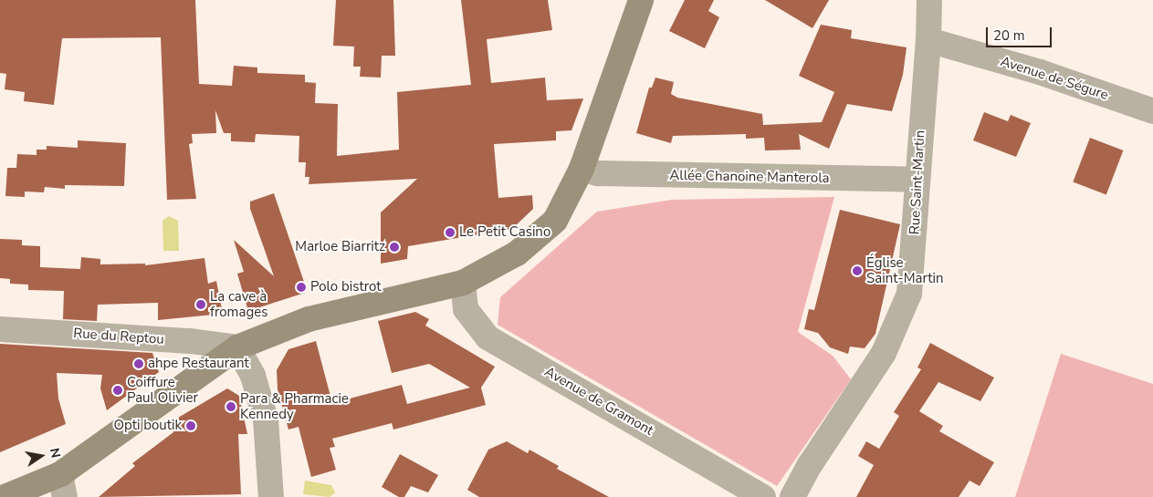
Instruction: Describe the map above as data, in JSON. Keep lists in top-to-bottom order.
{
  "streets": {
    "street": [
      "Avenue de Ségure",
      "Allée Chanoine Manterola",
      "Rue Saint-Martin",
      "Rue du Reptou",
      "Avenue de Gramont"
    ]
  },
  "crossings": [
    ["Avenue de Ségure", "Rue Saint-Martin"],
    ["Allée Chanoine Manterola", "Rue Saint-Martin"]
  ],
  "places": [
    "Le Petit Casino",
    "Marloe Biarritz",
    "Église Saint-Martin",
    "Polo bistrot",
    "La cave à fromages",
    "ahpe Restaurant",
    "Coiffure Paul Olivier",
    "Para & Pharmacie Kennedy",
    "Opti boutik"
  ],
  "scale_bar": "20 m",
  "north": "right"
}
